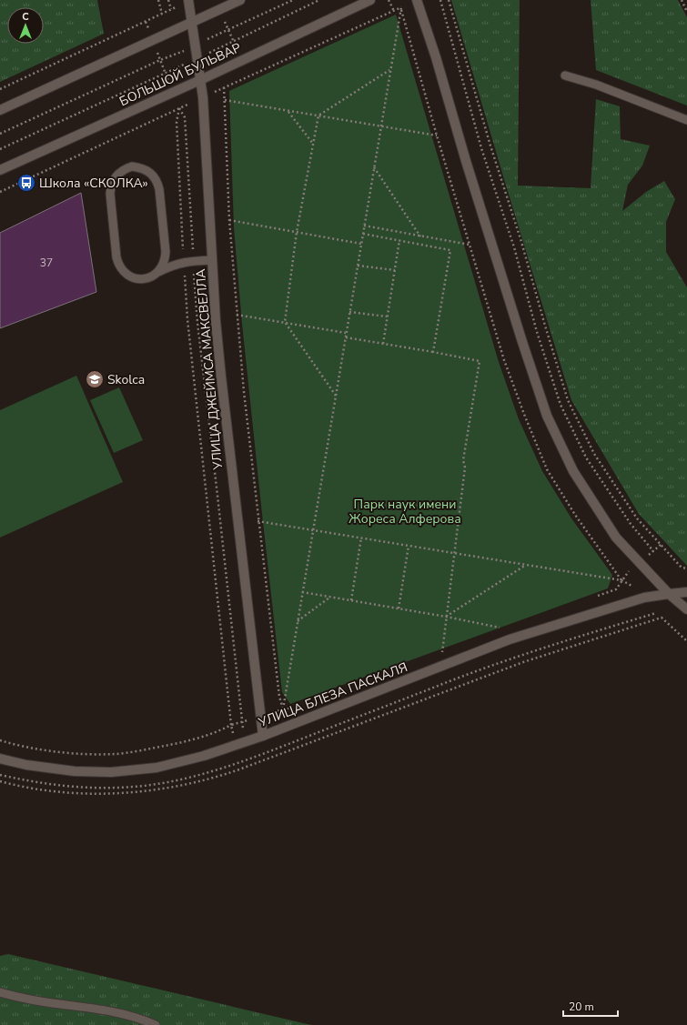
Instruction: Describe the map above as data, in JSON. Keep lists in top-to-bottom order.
{
  "streets": {
    "street": ["БОЛЬШОЙ БУЛЬВАР", "УЛИЦА ДЖЕЙМСА МАКСВЕЛЛА", "УЛИЦА БЛЕЗА ПАСКАЛЯ"]
  },
  "crossings": [
    ["БОЛЬШОЙ БУЛЬВАР", "УЛИЦА ДЖЕЙМСА МАКСВЕЛЛА"],
    ["УЛИЦА ДЖЕЙМСА МАКСВЕЛЛА", "УЛИЦА БЛЕЗА ПАСКАЛЯ"]
  ],
  "parks": ["Парк наук имени Жореса Алферова"],
  "places": {
    "bus stop": ["Школа «СКОЛКА»"],
    "school or university": ["Skolca"]
  },
  "house_numbers": ["37"],
  "scale_bar": "20 m",
  "north": "top"
}
